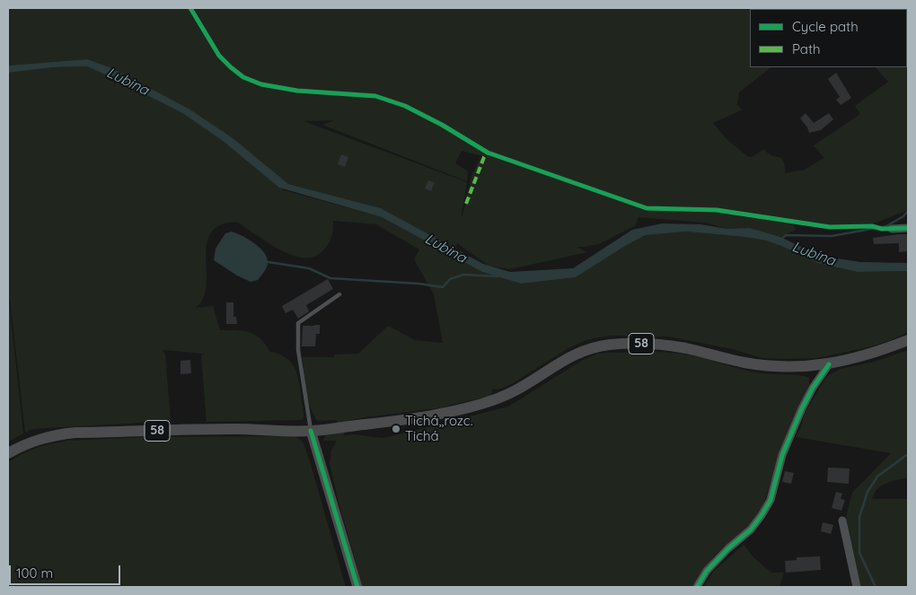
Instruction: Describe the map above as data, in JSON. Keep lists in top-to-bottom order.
{
  "streets": {
    "main road": ["58"]
  },
  "water": ["Lubina"],
  "places": ["Tichá,,rozc. Tichá"],
  "legend": ["Cycle path", "Path"],
  "scale_bar": "100 m"
}
